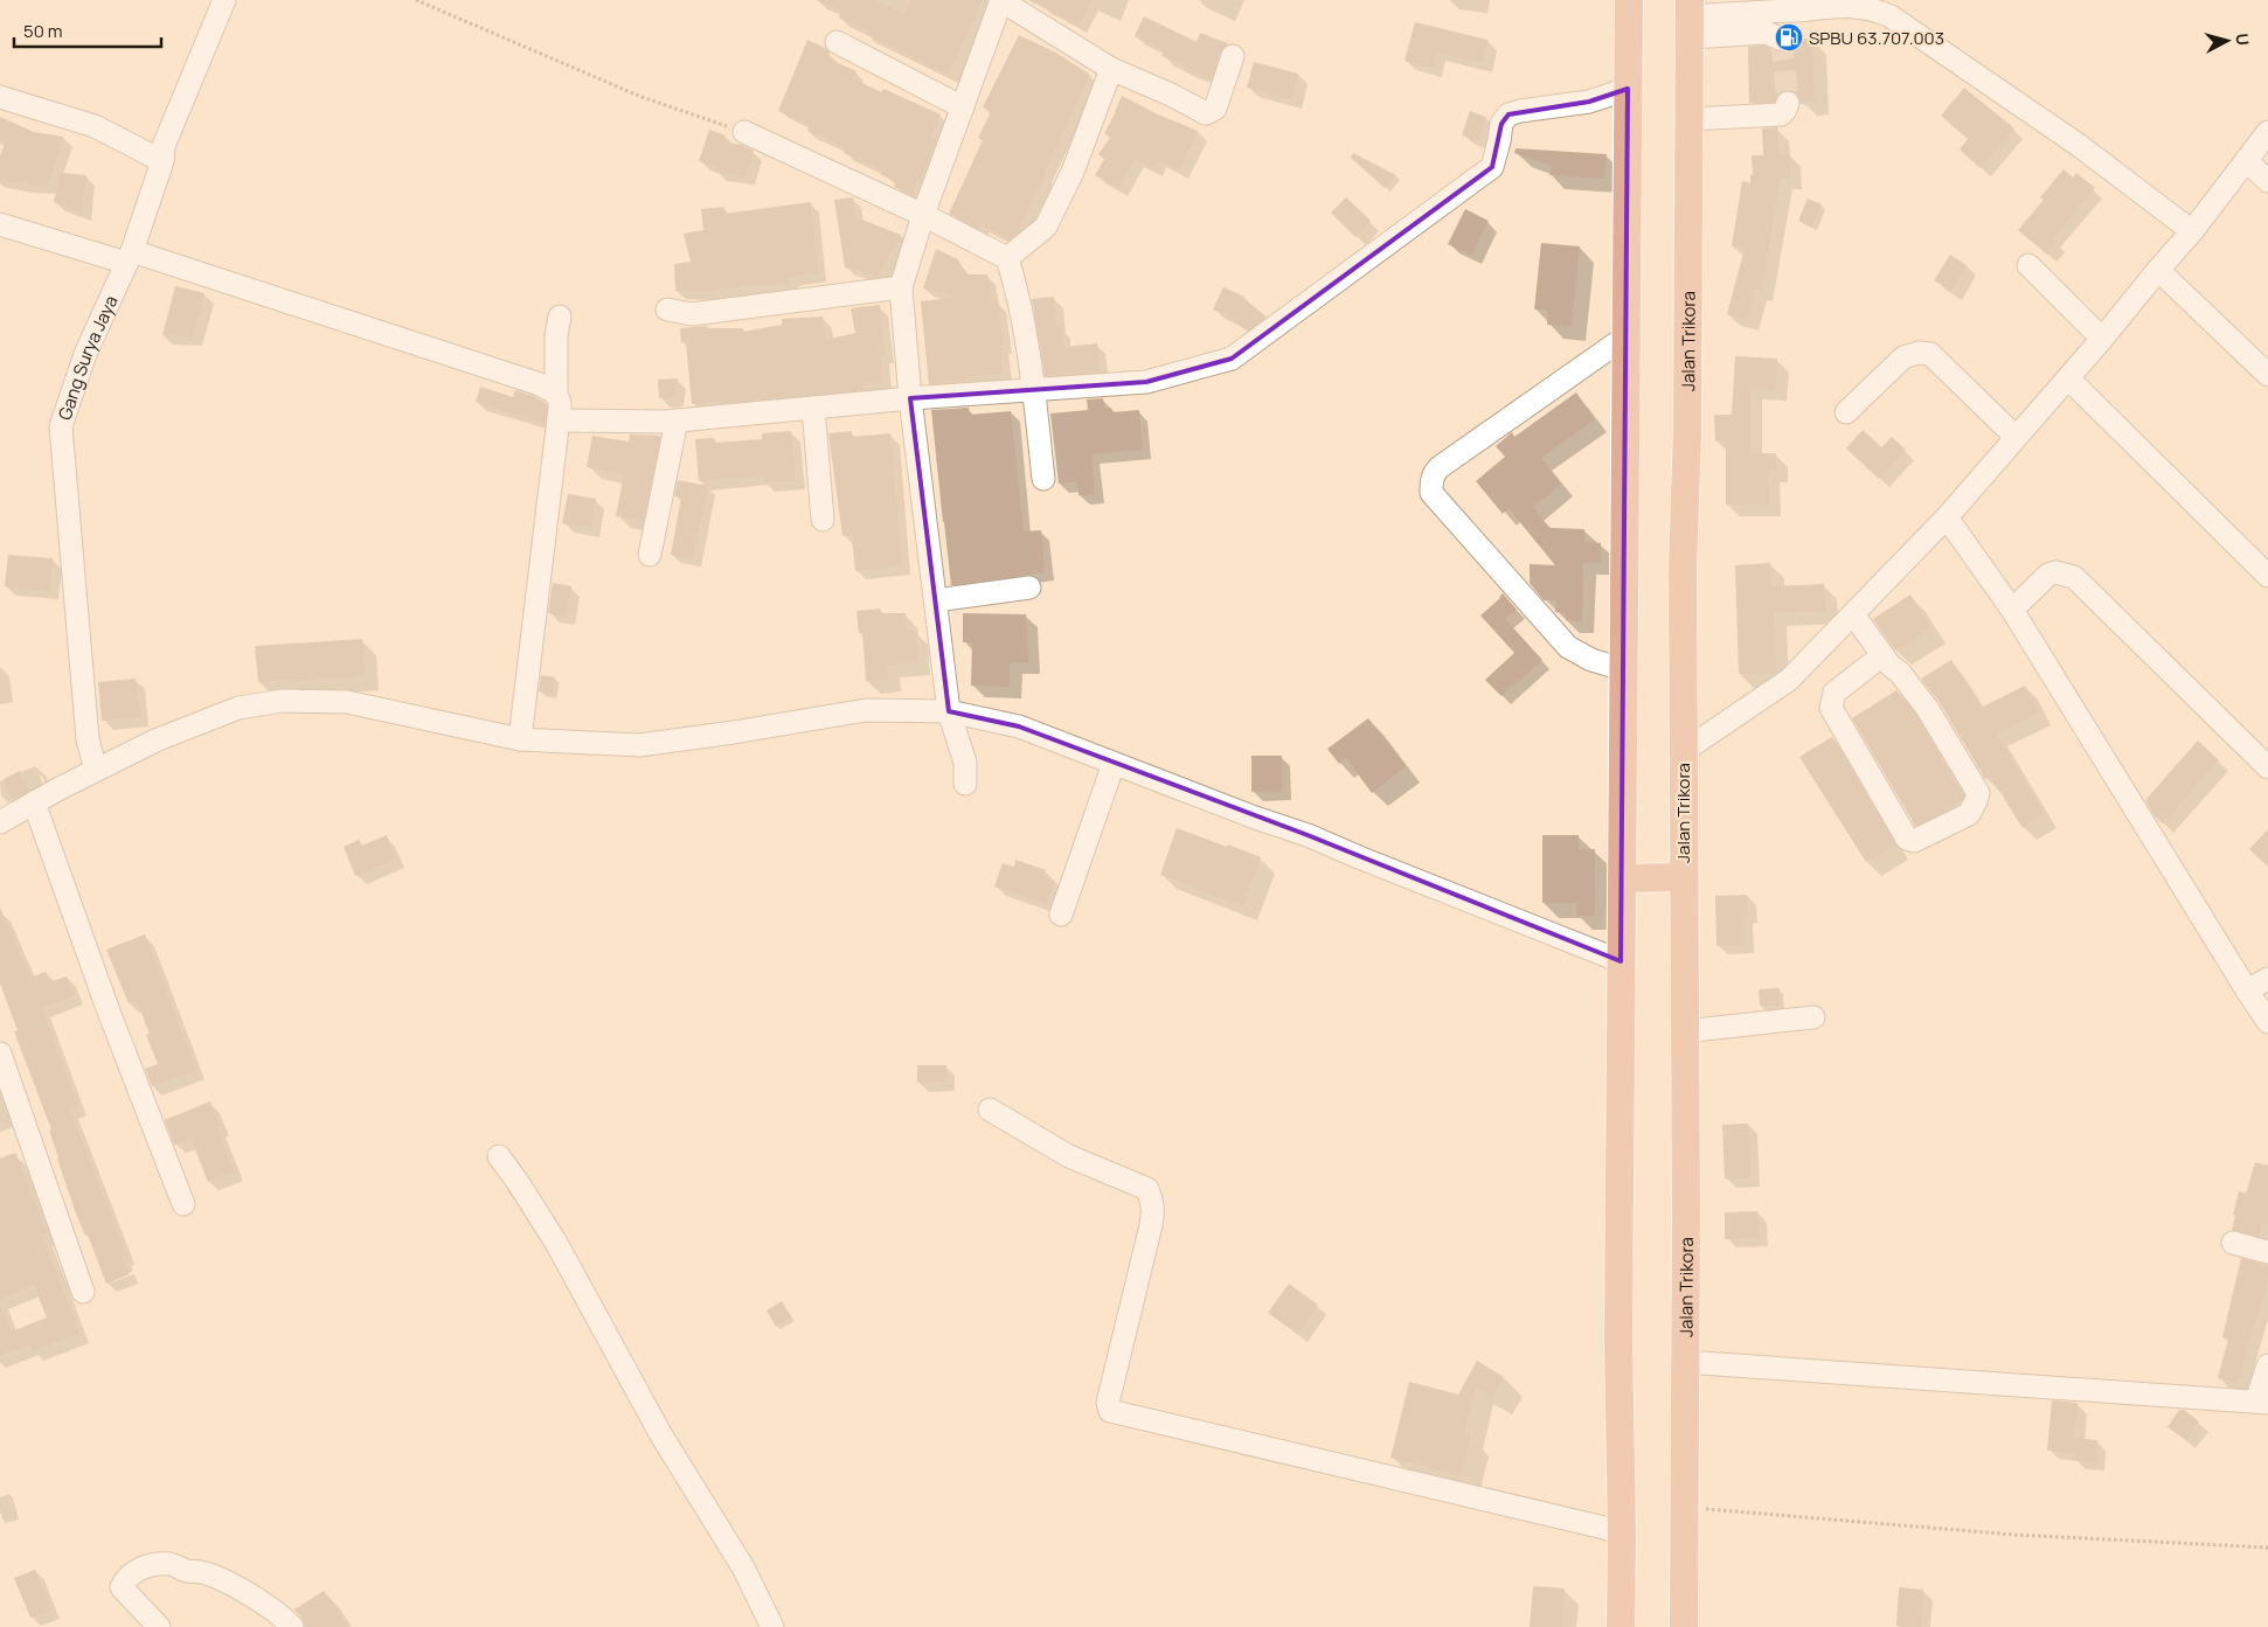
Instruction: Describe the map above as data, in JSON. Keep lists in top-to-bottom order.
{
  "streets": {
    "main road": ["Jalan Trikora"],
    "street": ["Gang Surya Jaya"]
  },
  "places": {
    "fuel station": ["SPBU 63.707.003"]
  },
  "scale_bar": "50 m",
  "north": "right"
}
